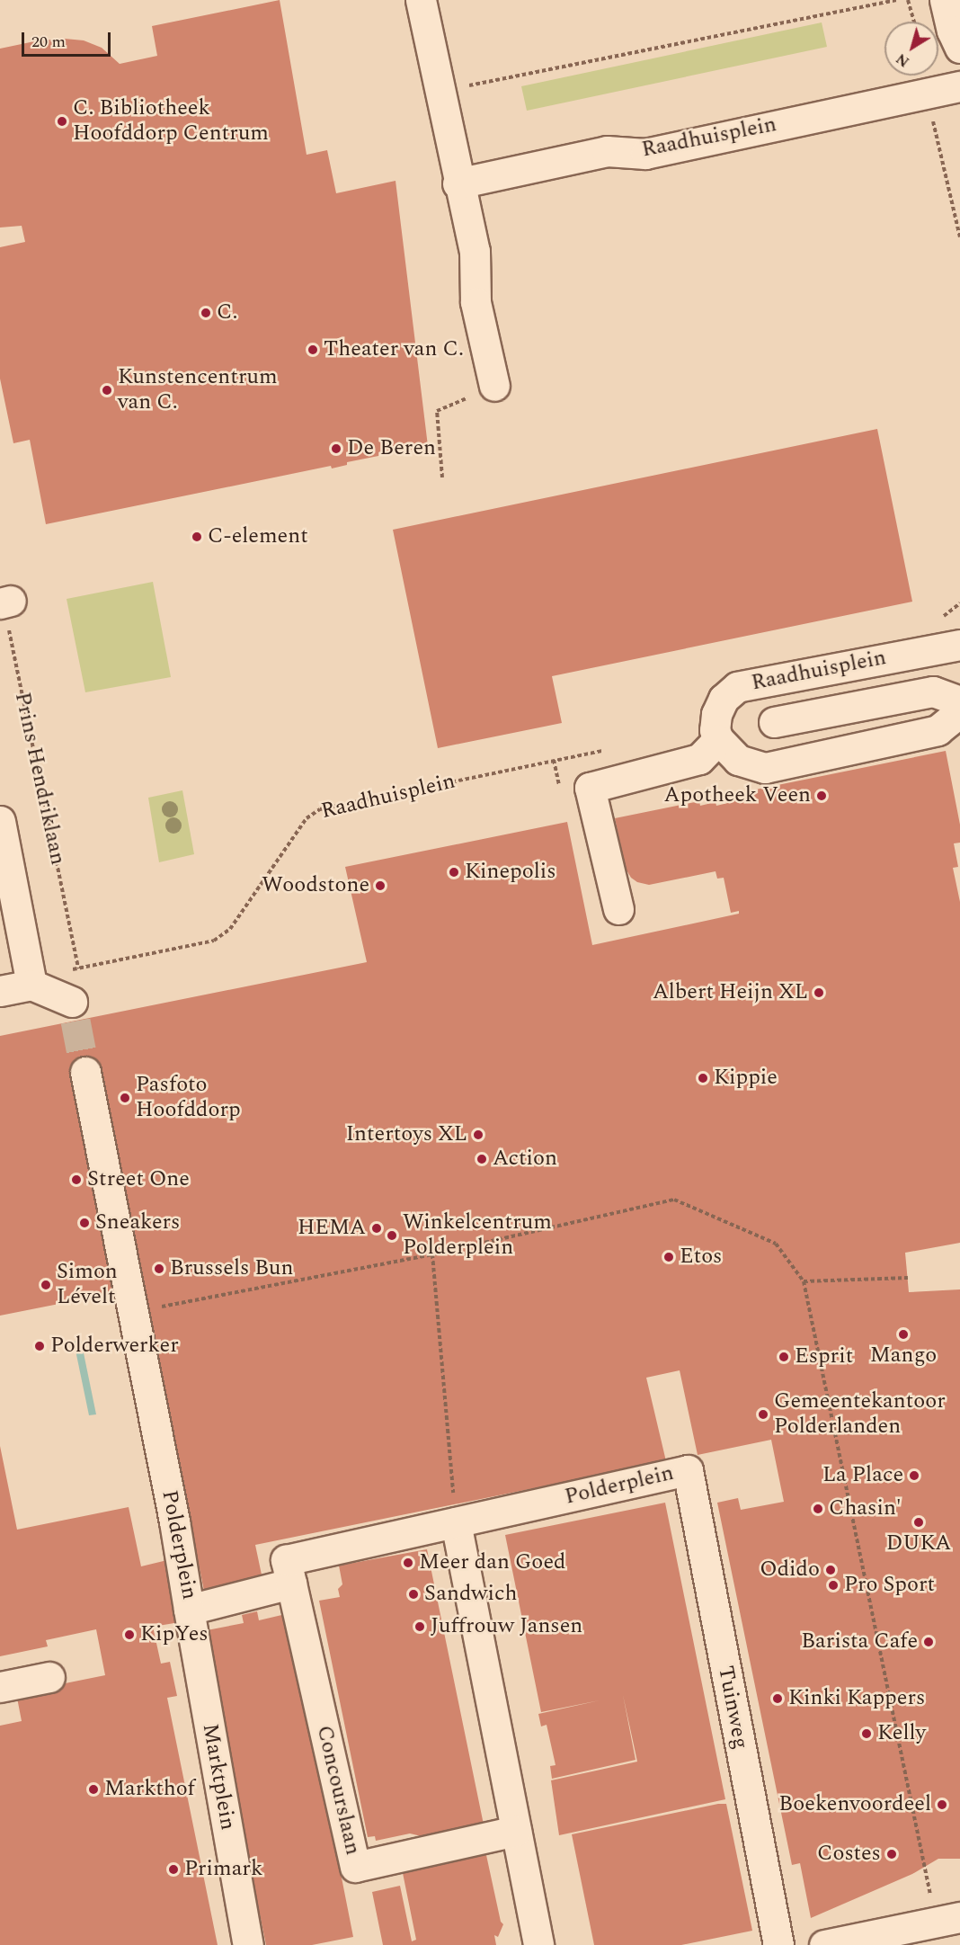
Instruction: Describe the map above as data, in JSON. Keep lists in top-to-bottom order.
{
  "streets": {
    "street": [
      "Raadhuisplein",
      "Polderplein",
      "Tuinweg",
      "Marktplein",
      "Concourslaan"
    ],
    "path": ["Prins Hendriklaan"]
  },
  "crossings": [
    ["Raadhuisplein", "Prins Hendriklaan"],
    ["Polderplein", "Tuinweg"],
    ["Polderplein", "Marktplein"],
    ["Polderplein", "Concourslaan"]
  ],
  "places": [
    "C. Bibliotheek Hoofddorp Centrum",
    "C.",
    "Theater van C.",
    "Kunstencentrum van C.",
    "De Beren",
    "C-element",
    "Apotheek Veen",
    "Kinepolis",
    "Woodstone",
    "Albert Heijn XL",
    "Kippie",
    "Pasfoto Hoofddorp",
    "Intertoys XL",
    "Action",
    "Street One",
    "Sneakers",
    "HEMA",
    "Winkelcentrum Polderplein",
    "Etos",
    "Brussels Bun",
    "Simon Lévelt",
    "Mango",
    "Polderwerker",
    "Esprit",
    "Gemeentekantoor Polderlanden",
    "La Place",
    "Chasin'",
    "DUKA",
    "Meer dan Goed",
    "Odido",
    "Pro Sport",
    "Sandwich",
    "Juffrouw Jansen",
    "KipYes",
    "Barista Cafe",
    "Kinki Kappers",
    "Kelly",
    "Markthof",
    "Boekenvoordeel",
    "Costes",
    "Primark"
  ],
  "scale_bar": "20 m",
  "north": "bottom left"
}
